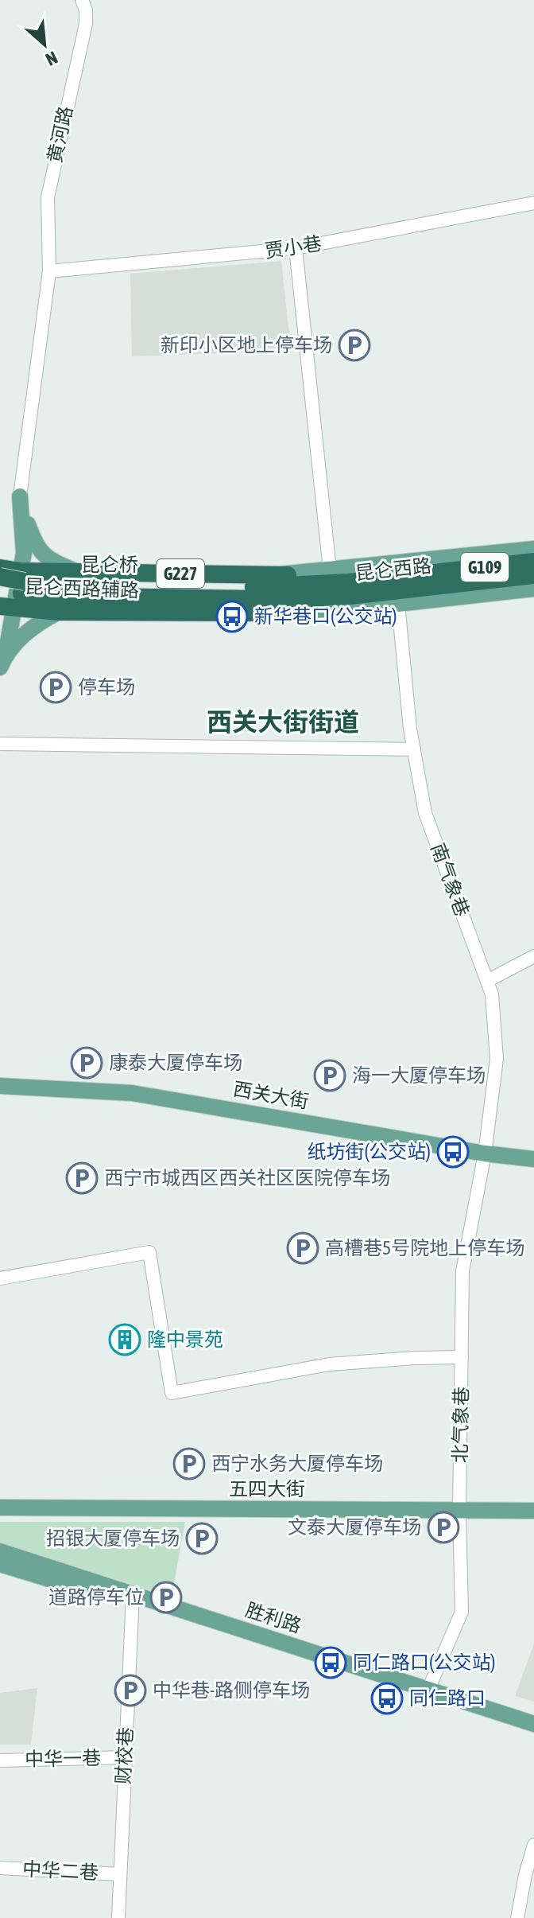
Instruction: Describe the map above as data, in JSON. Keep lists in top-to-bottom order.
{
  "streets": {
    "highway": [
      "昆仑桥",
      "G109",
      "昆仑西路",
      "G227",
      "昆仑西路辅路"
    ],
    "main road": ["西关大街", "五四大街", "胜利路"],
    "street": [
      "黄河路",
      "贾小巷",
      "南气象巷",
      "北气象巷",
      "财校巷",
      "中华一巷",
      "中华二巷"
    ]
  },
  "crossings": [
    ["黄河路", "贾小巷"],
    ["昆仑桥", "昆仑西路"],
    ["昆仑桥", "昆仑西路辅路"],
    ["昆仑西路", "昆仑西路辅路"],
    ["南气象巷", "西关大街"],
    ["南气象巷", "北气象巷"],
    ["西关大街", "北气象巷"],
    ["北气象巷", "五四大街"],
    ["北气象巷", "胜利路"],
    ["胜利路", "财校巷"],
    ["财校巷", "中华一巷"],
    ["财校巷", "中华二巷"]
  ],
  "districts": ["西关大街街道"],
  "places": {
    "parking": [
      "新印小区地上停车场",
      "停车场",
      "康泰大厦停车场",
      "海一大厦停车场",
      "西宁市城西区西关社区医院停车场",
      "高槽巷5号院地上停车场",
      "西宁水务大厦停车场",
      "文泰大厦停车场",
      "招银大厦停车场",
      "道路停车位",
      "中华巷-路侧停车场"
    ],
    "bus stop": [
      "新华巷口(公交站)",
      "纸坊街(公交站)",
      "同仁路口(公交站)",
      "同仁路口"
    ],
    "building": ["隆中景苑"]
  },
  "north": "bottom right"
}
